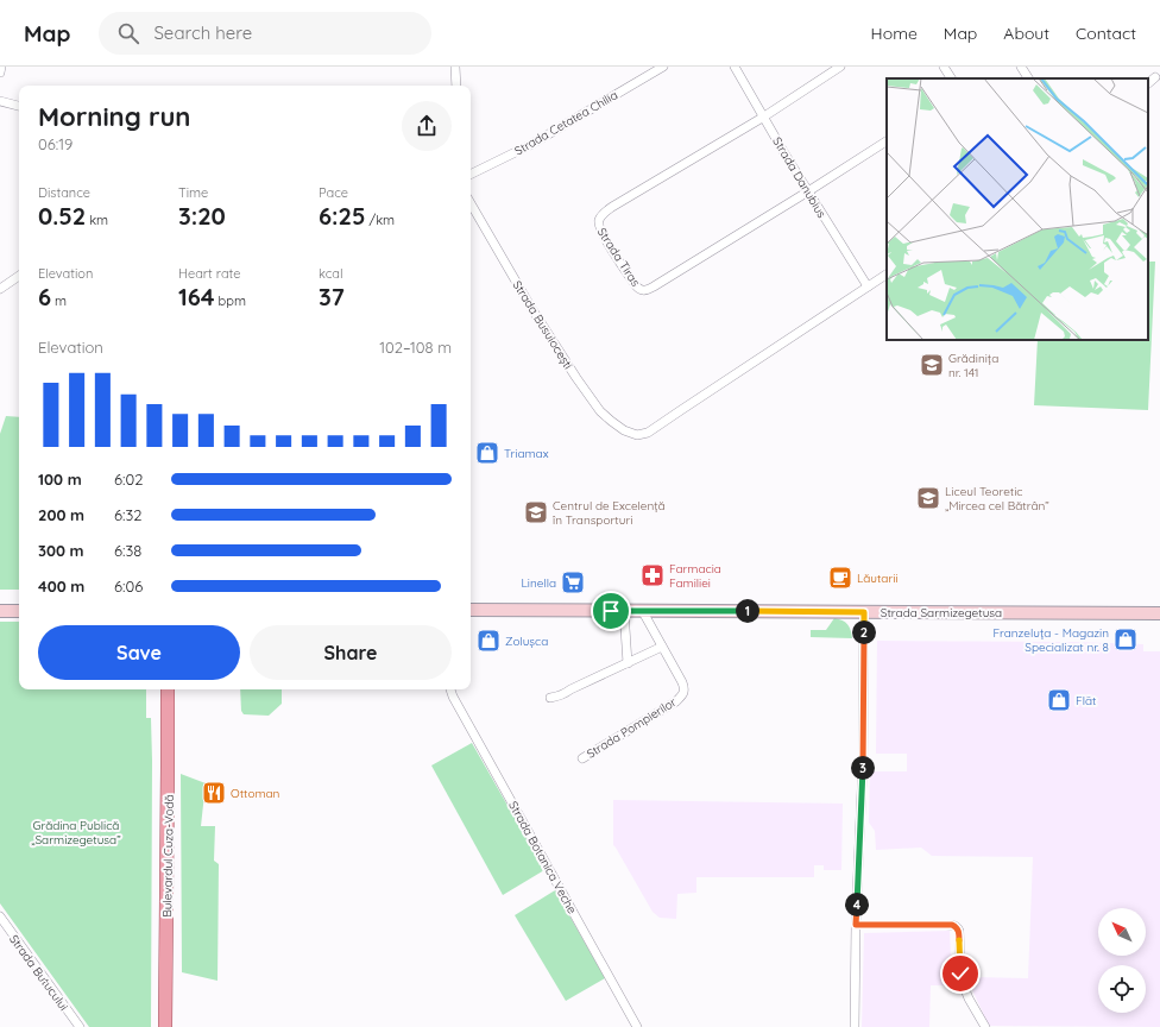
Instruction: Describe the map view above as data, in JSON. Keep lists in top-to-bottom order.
{
  "streets": {
    "main road": ["Strada Sarmizegetusa", "Bulevardul Cuza-Vodă"],
    "street": [
      "Strada Cetatea Chilia",
      "Strada Danubius",
      "Strada Tiras",
      "Strada Busuiocești",
      "Strada Pompierilor",
      "Strada Botanica Veche",
      "Strada Butucului"
    ]
  },
  "crossings": [
    ["Strada Danubius", "Strada Tiras"],
    ["Strada Danubius", "Strada Busuiocești"],
    ["Strada Sarmizegetusa", "Strada Pompierilor"]
  ],
  "parks": ["Grădina Publică „Sarmizegetusa”"],
  "places": {
    "school or university": ["Grădinița nr. 141", "Liceul Teoretic „Mircea cel Bătrân”", "Centrul de Excelență în Transporturi"],
    "shop": [
      "Triamax",
      "Franzeluța - Magazin Specializat nr. 8",
      "Zolușca",
      "Flät"
    ],
    "pharmacy": ["Farmacia Familiei"],
    "cafe": ["Lăutarii"],
    "supermarket": ["Linella"],
    "restaurant": ["Ottoman"]
  },
  "north": "top left",
  "page": {
    "header": "Map",
    "search": "Search here",
    "nav": [
      "Home",
      "Map",
      "About",
      "Contact"
    ],
    "heading": ["Morning run", "06:19"],
    "stats": [
      ["Distance", "0.52 km"],
      ["Time", "3:20"],
      ["Pace", "6:25 /km"],
      ["Elevation", "6 m"],
      ["Heart rate", "164 bpm"],
      ["kcal", "37"]
    ],
    "chart": ["Elevation", "102–108 m"],
    "list": [
      {
        "name": "100 m",
        "note": "6:02"
      },
      {
        "name": "200 m",
        "note": "6:32"
      },
      {
        "name": "300 m",
        "note": "6:38"
      },
      {
        "name": "400 m",
        "note": "6:06"
      }
    ],
    "pins": [
      "1",
      "2",
      "3",
      "4"
    ],
    "buttons": ["Save", "Share"]
  }
}
